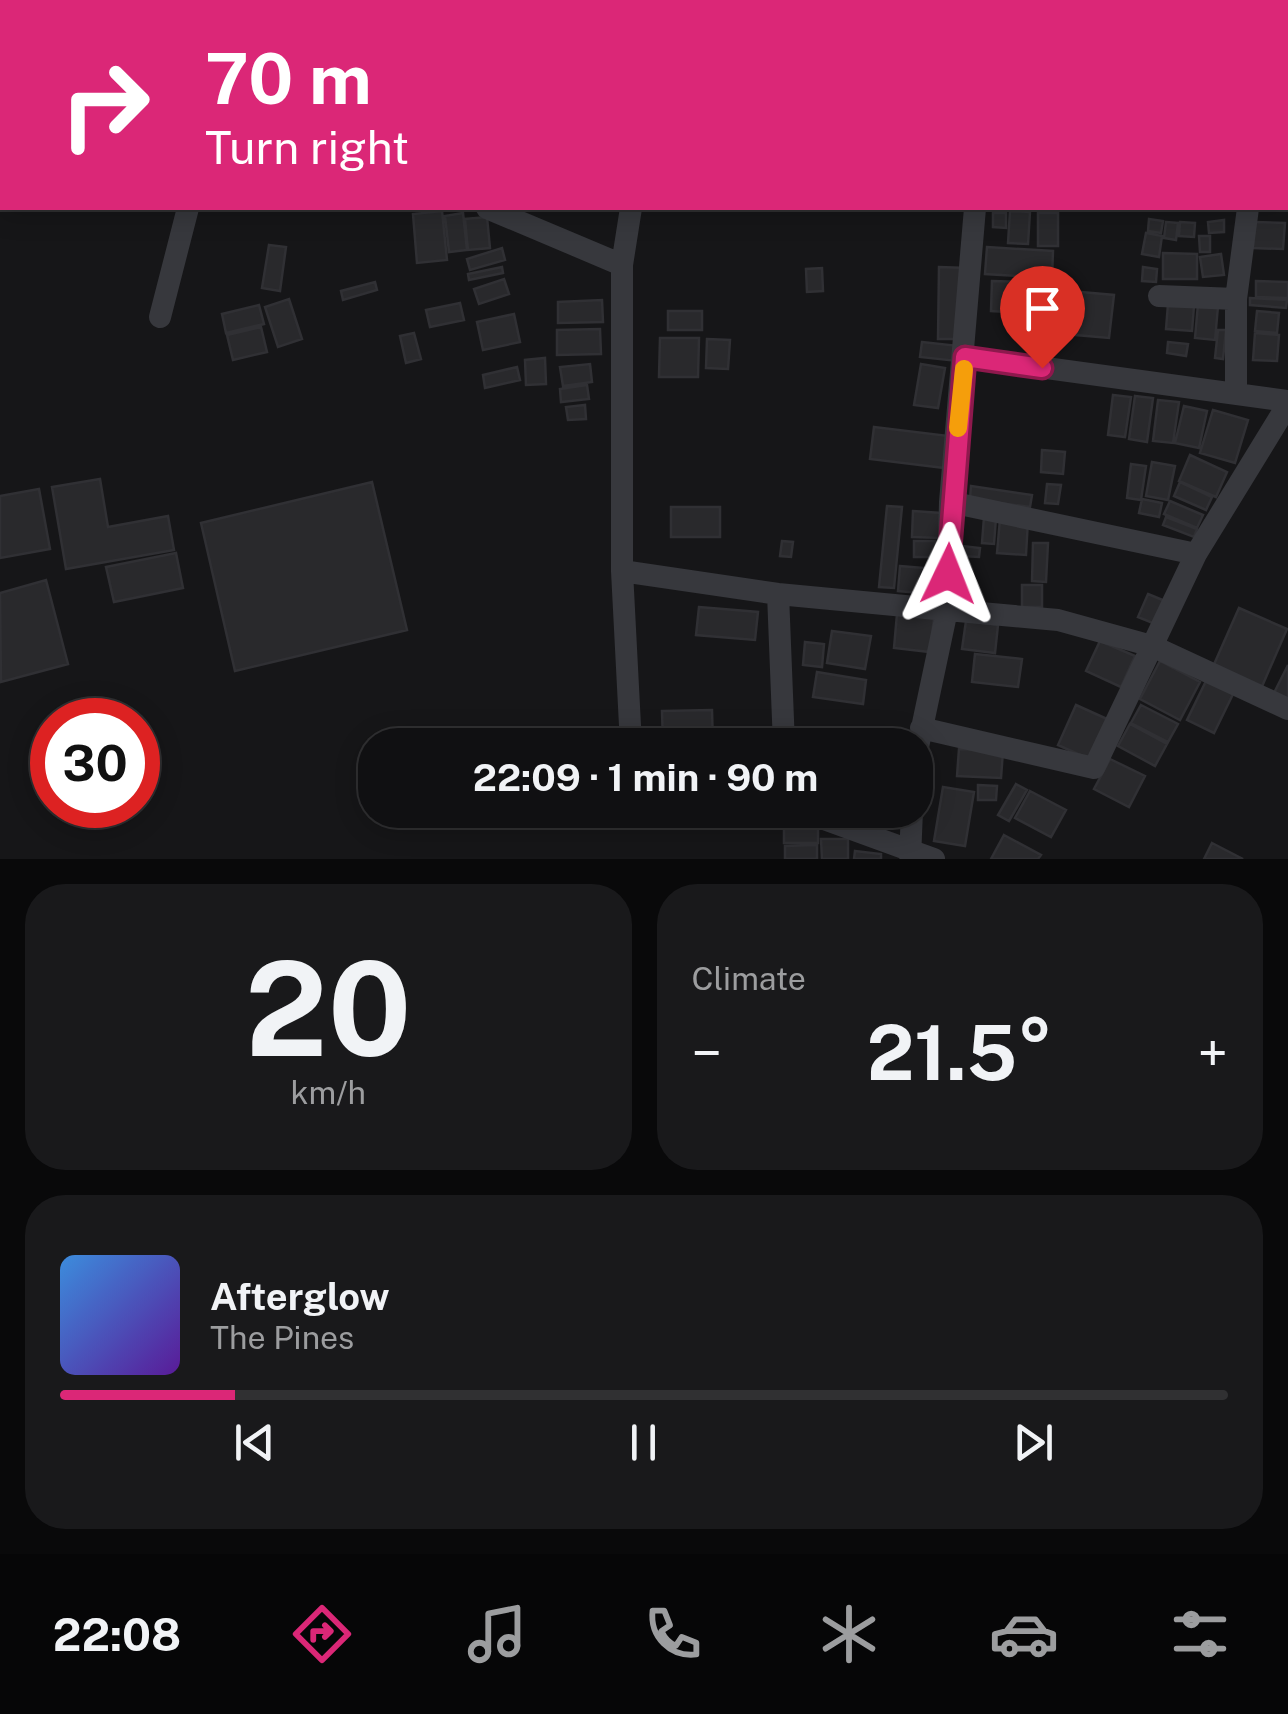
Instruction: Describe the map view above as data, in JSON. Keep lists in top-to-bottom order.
{
  "page": {
    "turn": ["70 m", "Turn right"],
    "limit": "30",
    "trip": "22:09 · 1 min · 90 m",
    "tile": [
      ["20", "km/h"],
      "Climate"
    ],
    "heat": ["−", "21.5°", "+"],
    "song": ["Afterglow", "The Pines"],
    "tabs": "22:08"
  }
}
